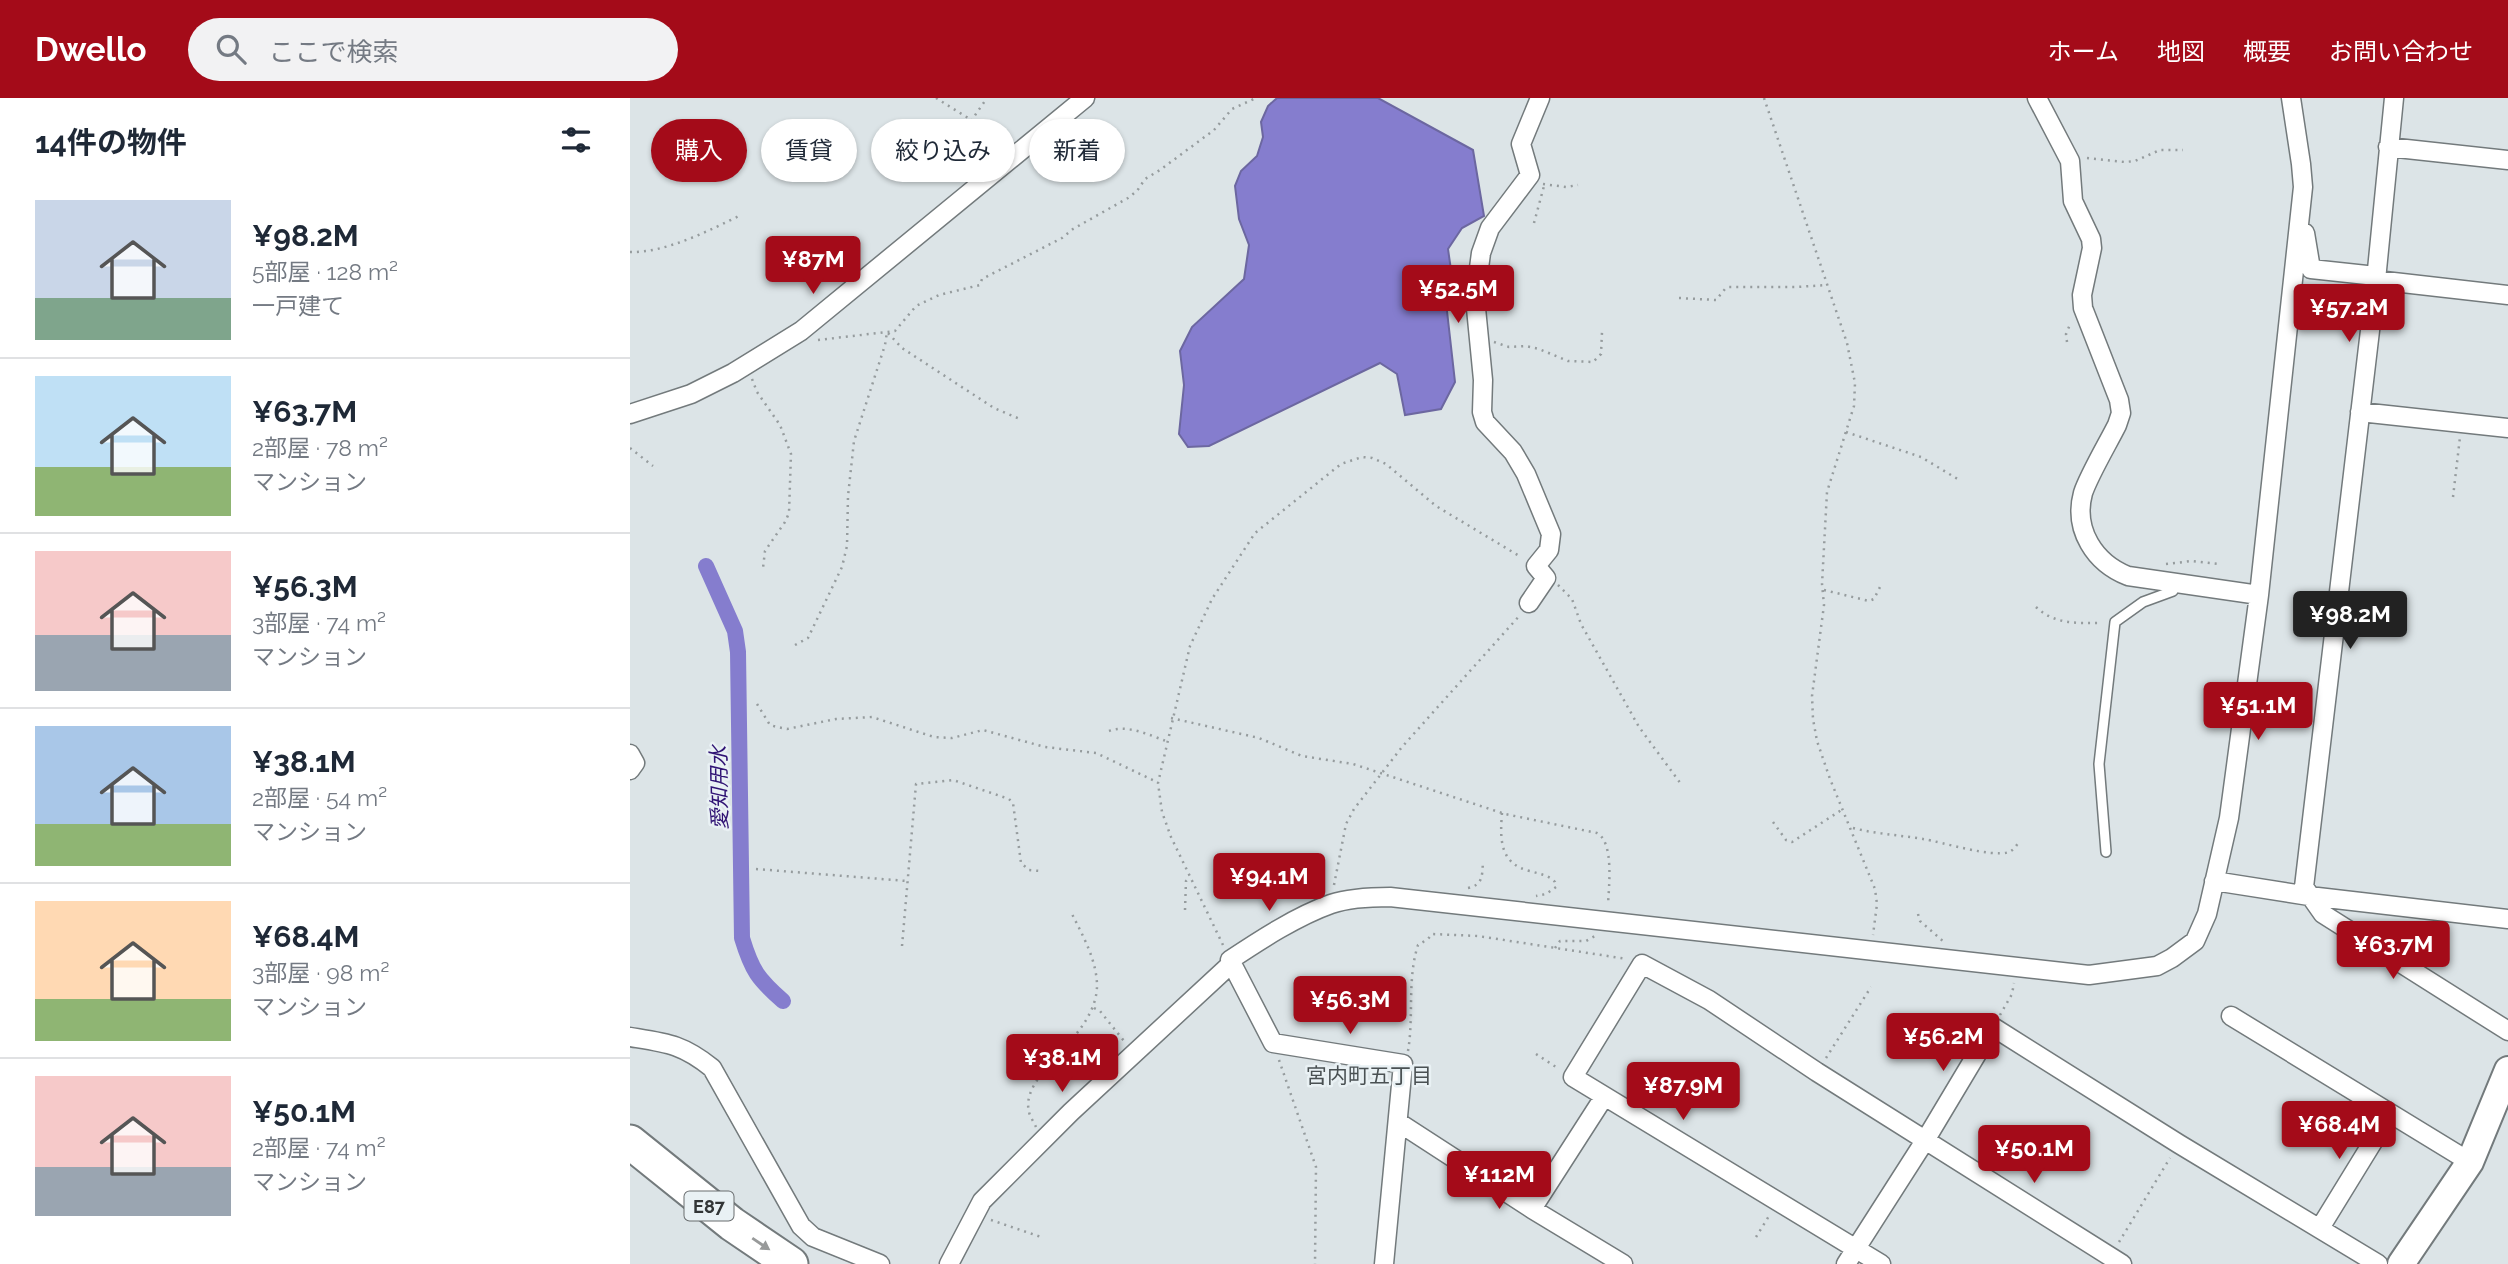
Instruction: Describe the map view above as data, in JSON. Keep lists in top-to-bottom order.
{
  "streets": {
    "highway": ["E87"]
  },
  "districts": ["宮内町五丁目"],
  "water": ["愛知用水"],
  "page": {
    "header": "Dwello",
    "search": "ここで検索",
    "nav": [
      "ホーム",
      "地図",
      "概要",
      "お問い合わせ"
    ],
    "heading": "14件の物件",
    "chip": [
      "購入",
      "賃貸",
      "絞り込み",
      "新着"
    ],
    "list": [
      {
        "name": "¥98.2M",
        "note": "5部屋 · 128 m² · 一戸建て"
      },
      {
        "name": "¥63.7M",
        "note": "2部屋 · 78 m² · マンション"
      },
      {
        "name": "¥56.3M",
        "note": "3部屋 · 74 m² · マンション"
      },
      {
        "name": "¥38.1M",
        "note": "2部屋 · 54 m² · マンション"
      },
      {
        "name": "¥68.4M",
        "note": "3部屋 · 98 m² · マンション"
      },
      {
        "name": "¥50.1M",
        "note": "2部屋 · 74 m² · マンション"
      }
    ],
    "price": [
      "¥87M",
      "¥52.5M",
      "¥57.2M",
      "¥98.2M",
      "¥51.1M",
      "¥94.1M",
      "¥63.7M",
      "¥56.3M",
      "¥56.2M",
      "¥38.1M",
      "¥87.9M",
      "¥68.4M",
      "¥50.1M",
      "¥112M"
    ]
  }
}
